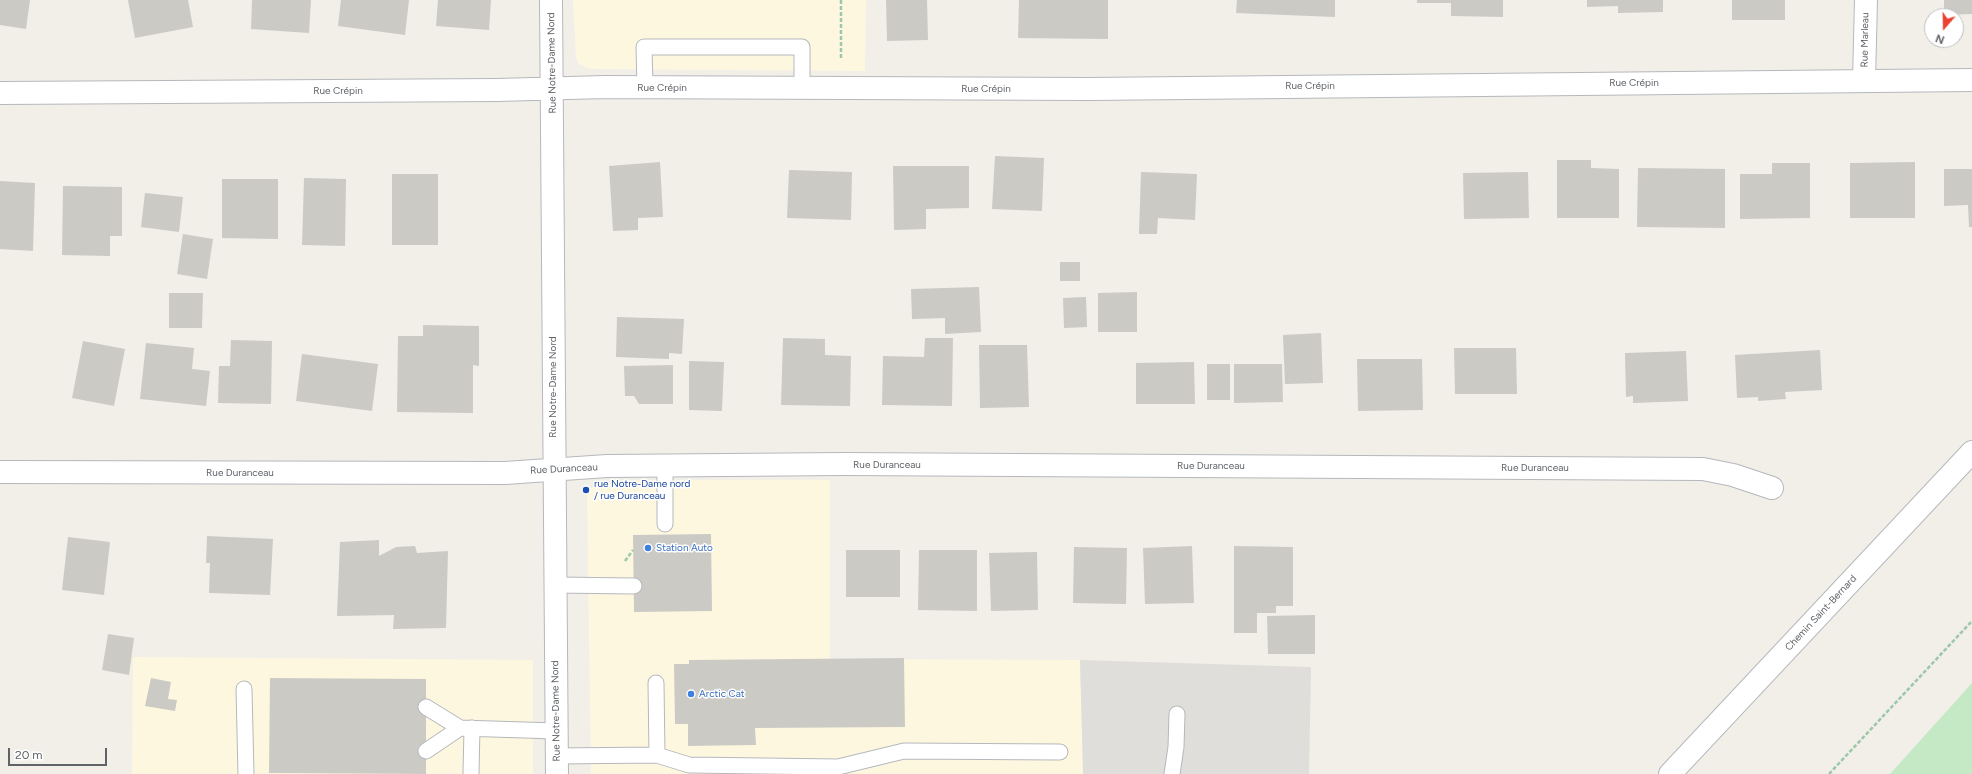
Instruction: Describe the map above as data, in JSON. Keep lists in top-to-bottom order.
{
  "streets": {
    "street": [
      "Rue Marleau",
      "Rue Notre-Dame Nord",
      "Rue Crépin",
      "Rue Duranceau",
      "Chemin Saint-Bernard"
    ]
  },
  "crossings": [
    ["Rue Marleau", "Rue Crépin"],
    ["Rue Notre-Dame Nord", "Rue Crépin"],
    ["Rue Notre-Dame Nord", "Rue Duranceau"]
  ],
  "places": ["rue Notre-Dame nord / rue Duranceau", "Station Auto", "Arctic Cat"],
  "scale_bar": "20 m",
  "north": "bottom"
}
